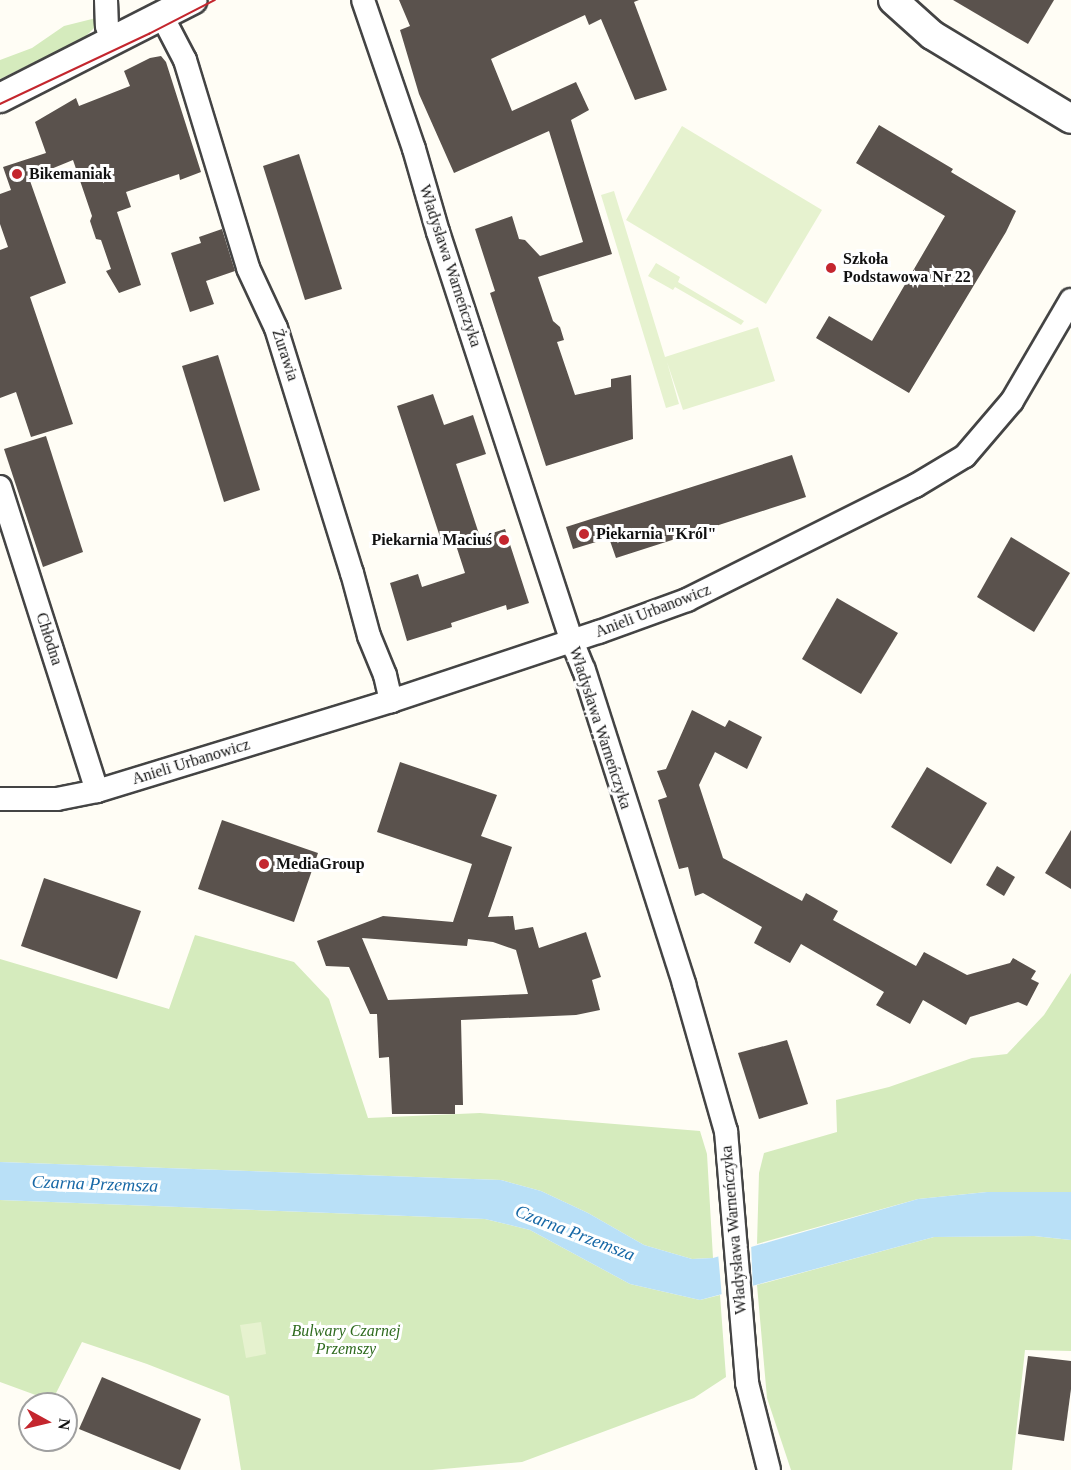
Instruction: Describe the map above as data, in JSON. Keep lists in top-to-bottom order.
{
  "streets": {
    "street": [
      "Władysława Warneńczyka",
      "Żurawia",
      "Anieli Urbanowicz",
      "Chłodna"
    ]
  },
  "crossings": [
    ["Władysława Warneńczyka", "Anieli Urbanowicz"],
    ["Żurawia", "Anieli Urbanowicz"],
    ["Anieli Urbanowicz", "Chłodna"]
  ],
  "water": ["Czarna Przemsza"],
  "parks": ["Bulwary Czarnej Przemszy"],
  "places": [
    "Bikemaniak",
    "Szkoła Podstawowa Nr 22",
    "Piekarnia \"Król\"",
    "Piekarnia Maciuś",
    "MediaGroup"
  ],
  "north": "right"
}
